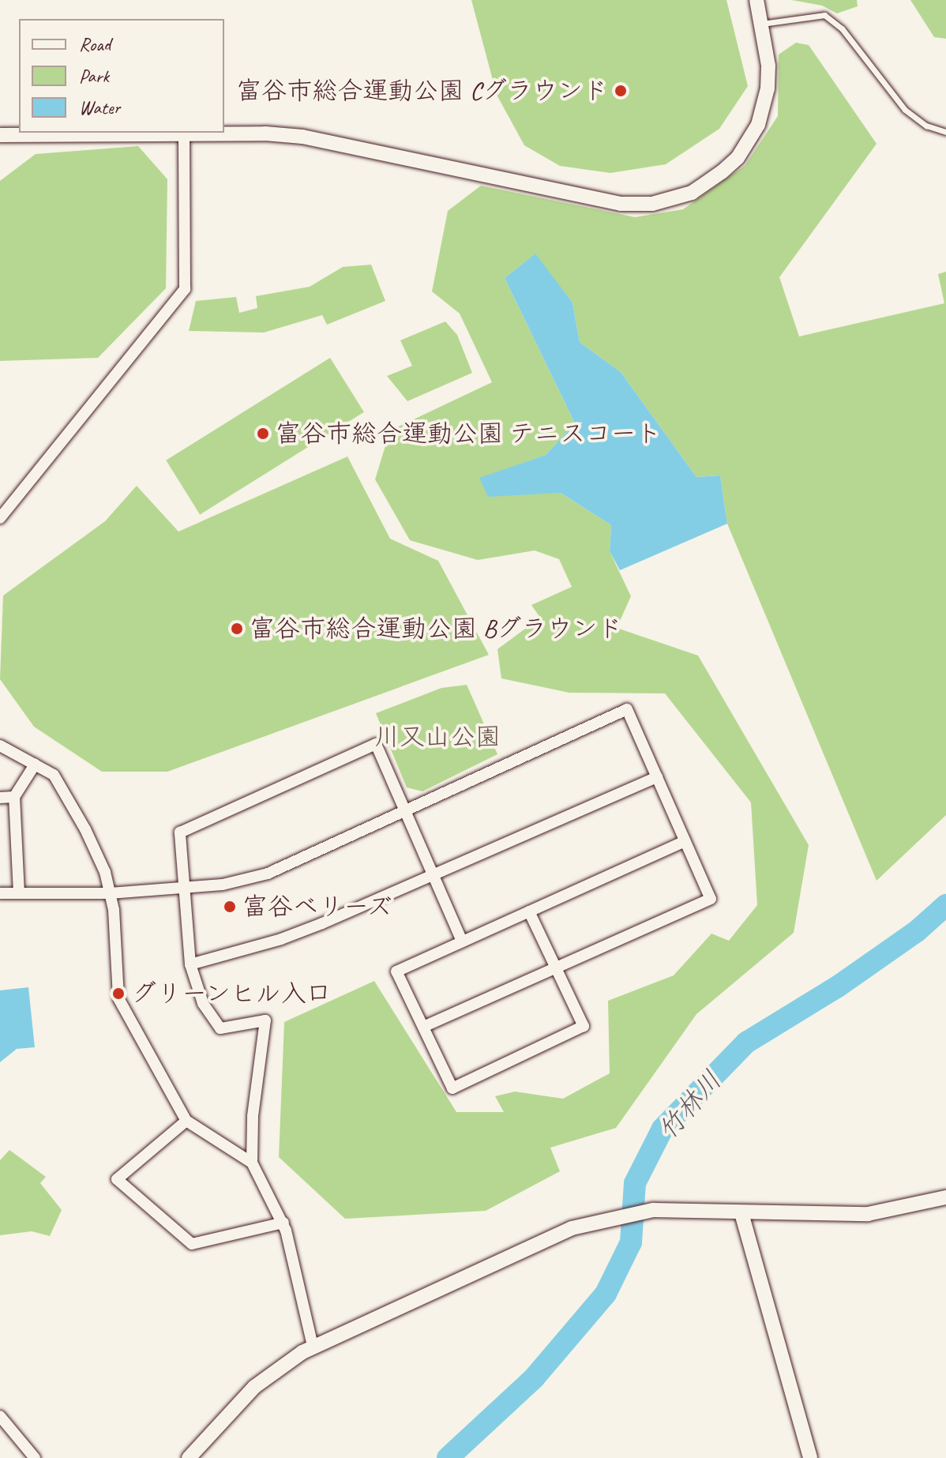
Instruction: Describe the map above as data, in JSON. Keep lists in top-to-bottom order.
{
  "water": ["竹林川"],
  "parks": ["川又山公園"],
  "places": [
    "富谷市総合運動公園 Cグラウンド",
    "富谷市総合運動公園 テニスコート",
    "富谷市総合運動公園 Bグラウンド",
    "富谷ベリーズ",
    "グリーンヒル入口"
  ],
  "legend": ["Road", "Park", "Water"]
}
